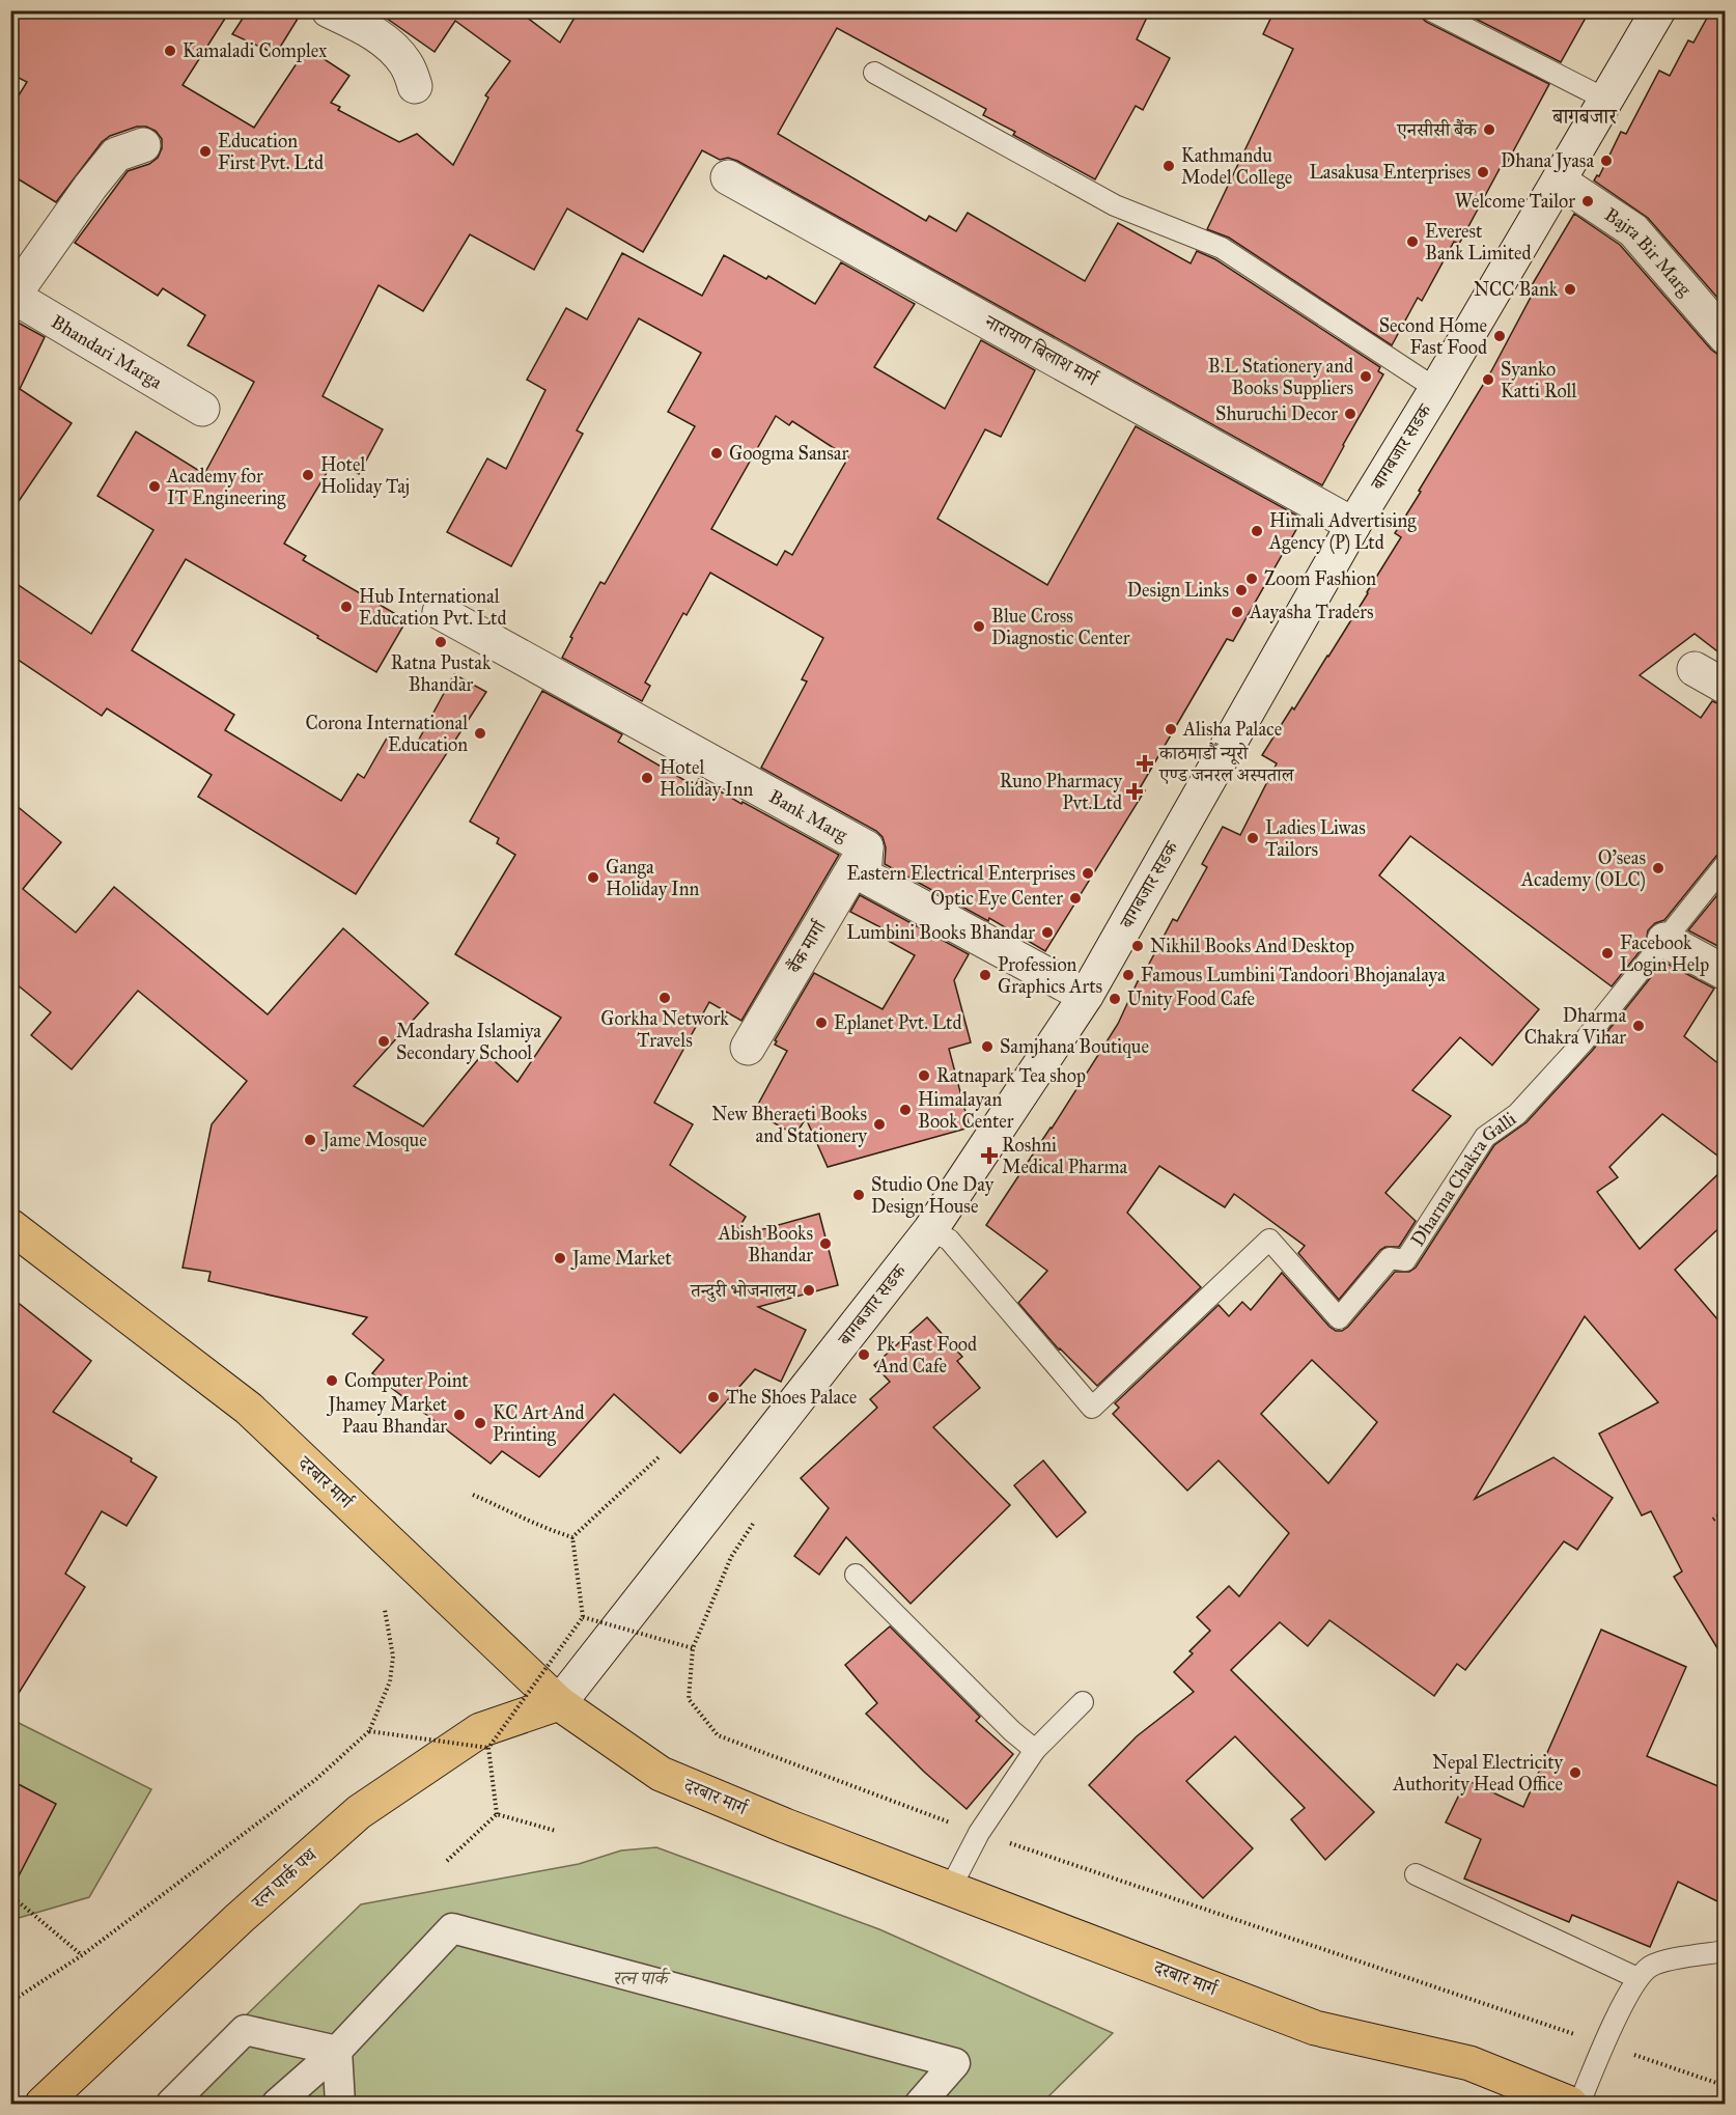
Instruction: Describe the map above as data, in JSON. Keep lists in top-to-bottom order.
{
  "streets": {
    "main road": ["दरबार मार्ग", "रत्न पार्क पथ"],
    "street": [
      "Bajra Bir Marg",
      "नारायण बिलाश मार्ग",
      "Bhandari Marga",
      "बागबजार सडक",
      "Bank Marg",
      "बैंक मार्गा"
    ],
    "lane": ["Dharma Chakra Galli"]
  },
  "crossings": [
    ["Bajra Bir Marg", "बागबजार सडक"],
    ["नारायण बिलाश मार्ग", "बागबजार सडक"],
    ["बागबजार सडक", "Bank Marg"],
    ["बागबजार सडक", "Dharma Chakra Galli"],
    ["बागबजार सडक", "दरबार मार्ग"],
    ["बागबजार सडक", "रत्न पार्क पथ"],
    ["Bank Marg", "बैंक मार्गा"],
    ["दरबार मार्ग", "रत्न पार्क पथ"]
  ],
  "districts": ["बागबजार"],
  "parks": ["रत्न पार्क"],
  "places": {
    "other": [
      "Kamaladi Complex",
      "एनसीसी बैंक",
      "Education First Pvt. Ltd",
      "Dhana Jyasa",
      "Kathmandu Model College",
      "Lasakusa Enterprises",
      "Welcome Tailor",
      "Everest Bank Limited",
      "NCC Bank",
      "Second Home Fast Food",
      "B.L Stationery and Books Suppliers",
      "Syanko Katti Roll",
      "Shuruchi Decor",
      "Googma Sansar",
      "Hotel Holiday Taj",
      "Academy for IT Engineering",
      "Himali Advertising Agency (P) Ltd",
      "Zoom Fashion",
      "Design Links",
      "Hub International Education Pvt. Ltd",
      "Aayasha Traders",
      "Blue Cross Diagnostic Center",
      "Ratna Pustak Bhandar",
      "Alisha Palace",
      "Corona International Education",
      "Hotel Holiday Inn",
      "Ladies Liwas Tailors",
      "O'seas Academy (OLC)",
      "Eastern Electrical Enterprises",
      "Ganga Holiday Inn",
      "Optic Eye Center",
      "Lumbini Books Bhandar",
      "Nikhil Books And Desktop",
      "Facebook Login Help",
      "Profession Graphics Arts",
      "Famous Lumbini Tandoori Bhojanalaya",
      "Gorkha Network Travels",
      "Unity Food Cafe",
      "Eplanet Pvt. Ltd",
      "Dharma Chakra Vihar",
      "Madrasha Islamiya Secondary School",
      "Samjhana Boutique",
      "Ratnapark Tea shop",
      "Himalayan Book Center",
      "New Bheraeti Books and Stationery",
      "Jame Mosque",
      "Studio One Day Design House",
      "Abish Books Bhandar",
      "Jame Market",
      "तन्दुरी भोजनालय",
      "Pk Fast Food And Cafe",
      "Computer Point",
      "The Shoes Palace",
      "Jhamey Market Paau Bhandar",
      "KC Art And Printing",
      "Nepal Electricity Authority Head Office"
    ],
    "health": ["काठमाडौँ न्यूरो एण्ड जनरल अस्पताल", "Runo Pharmacy Pvt.Ltd", "Roshni Medical Pharma"]
  }
}
